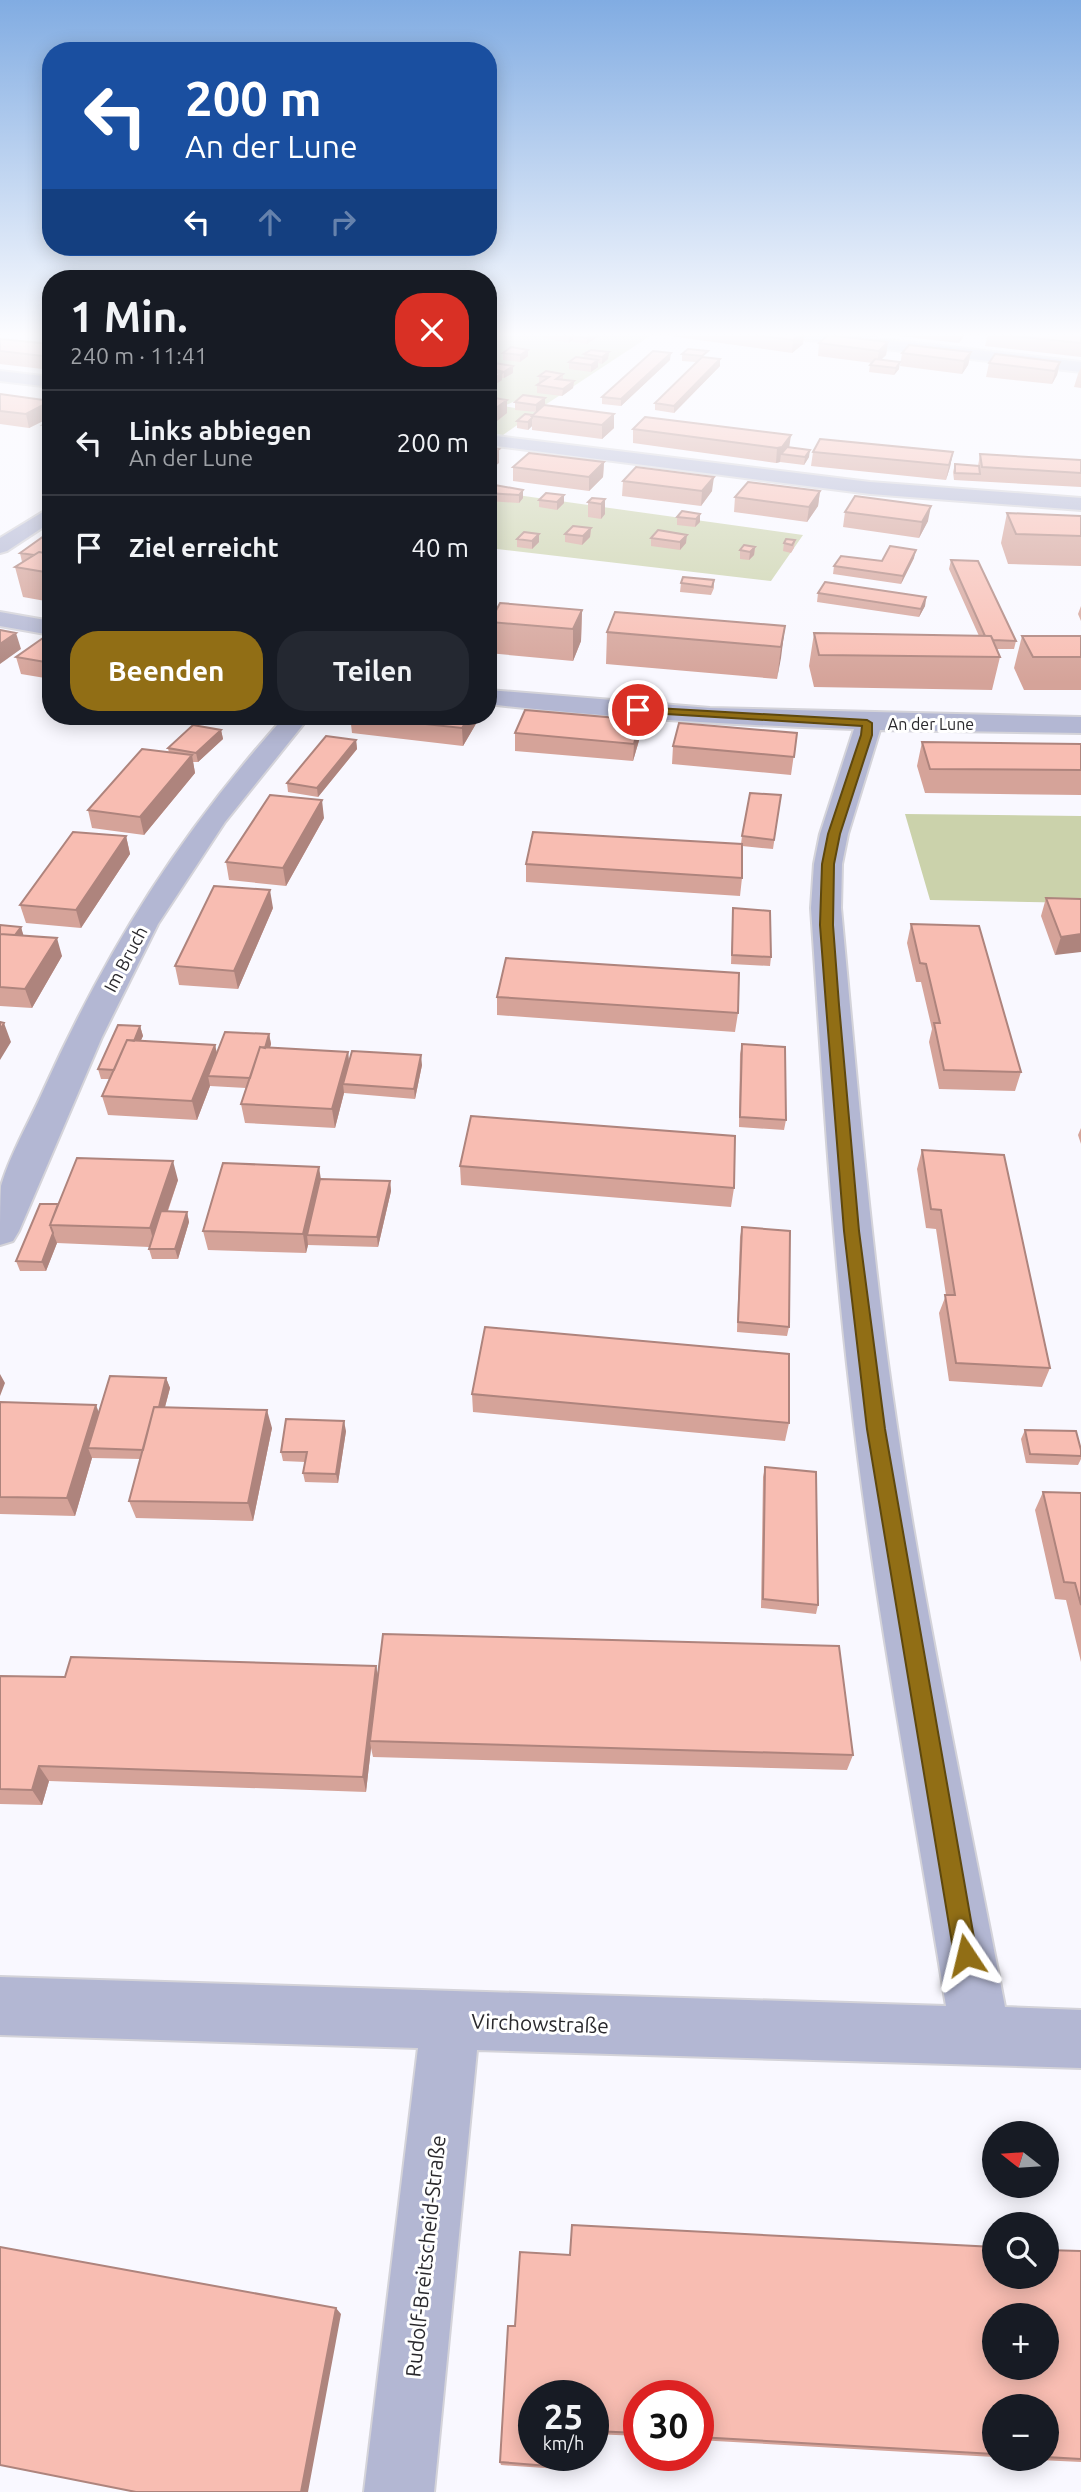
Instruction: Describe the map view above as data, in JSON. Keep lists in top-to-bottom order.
{
  "streets": {
    "street": [
      "An der Lune",
      "Im Bruch",
      "Virchowstraße",
      "Rudolf-Breitscheid-Straße"
    ]
  },
  "crossings": [
    ["Virchowstraße", "Rudolf-Breitscheid-Straße"]
  ],
  "north": "left",
  "page": {
    "turn": ["200 m", "An der Lune"],
    "heading": ["1 Min.", "240 m · 11:41"],
    "list": [
      {
        "name": "Links abbiegen",
        "note": "An der Lune",
        "value": "200 m"
      },
      {
        "name": "Ziel erreicht",
        "value": "40 m"
      }
    ],
    "buttons": ["Beenden", "Teilen"],
    "map_buttons": ["+", "−"],
    "speed": "25 km/h",
    "limit": "30"
  }
}
